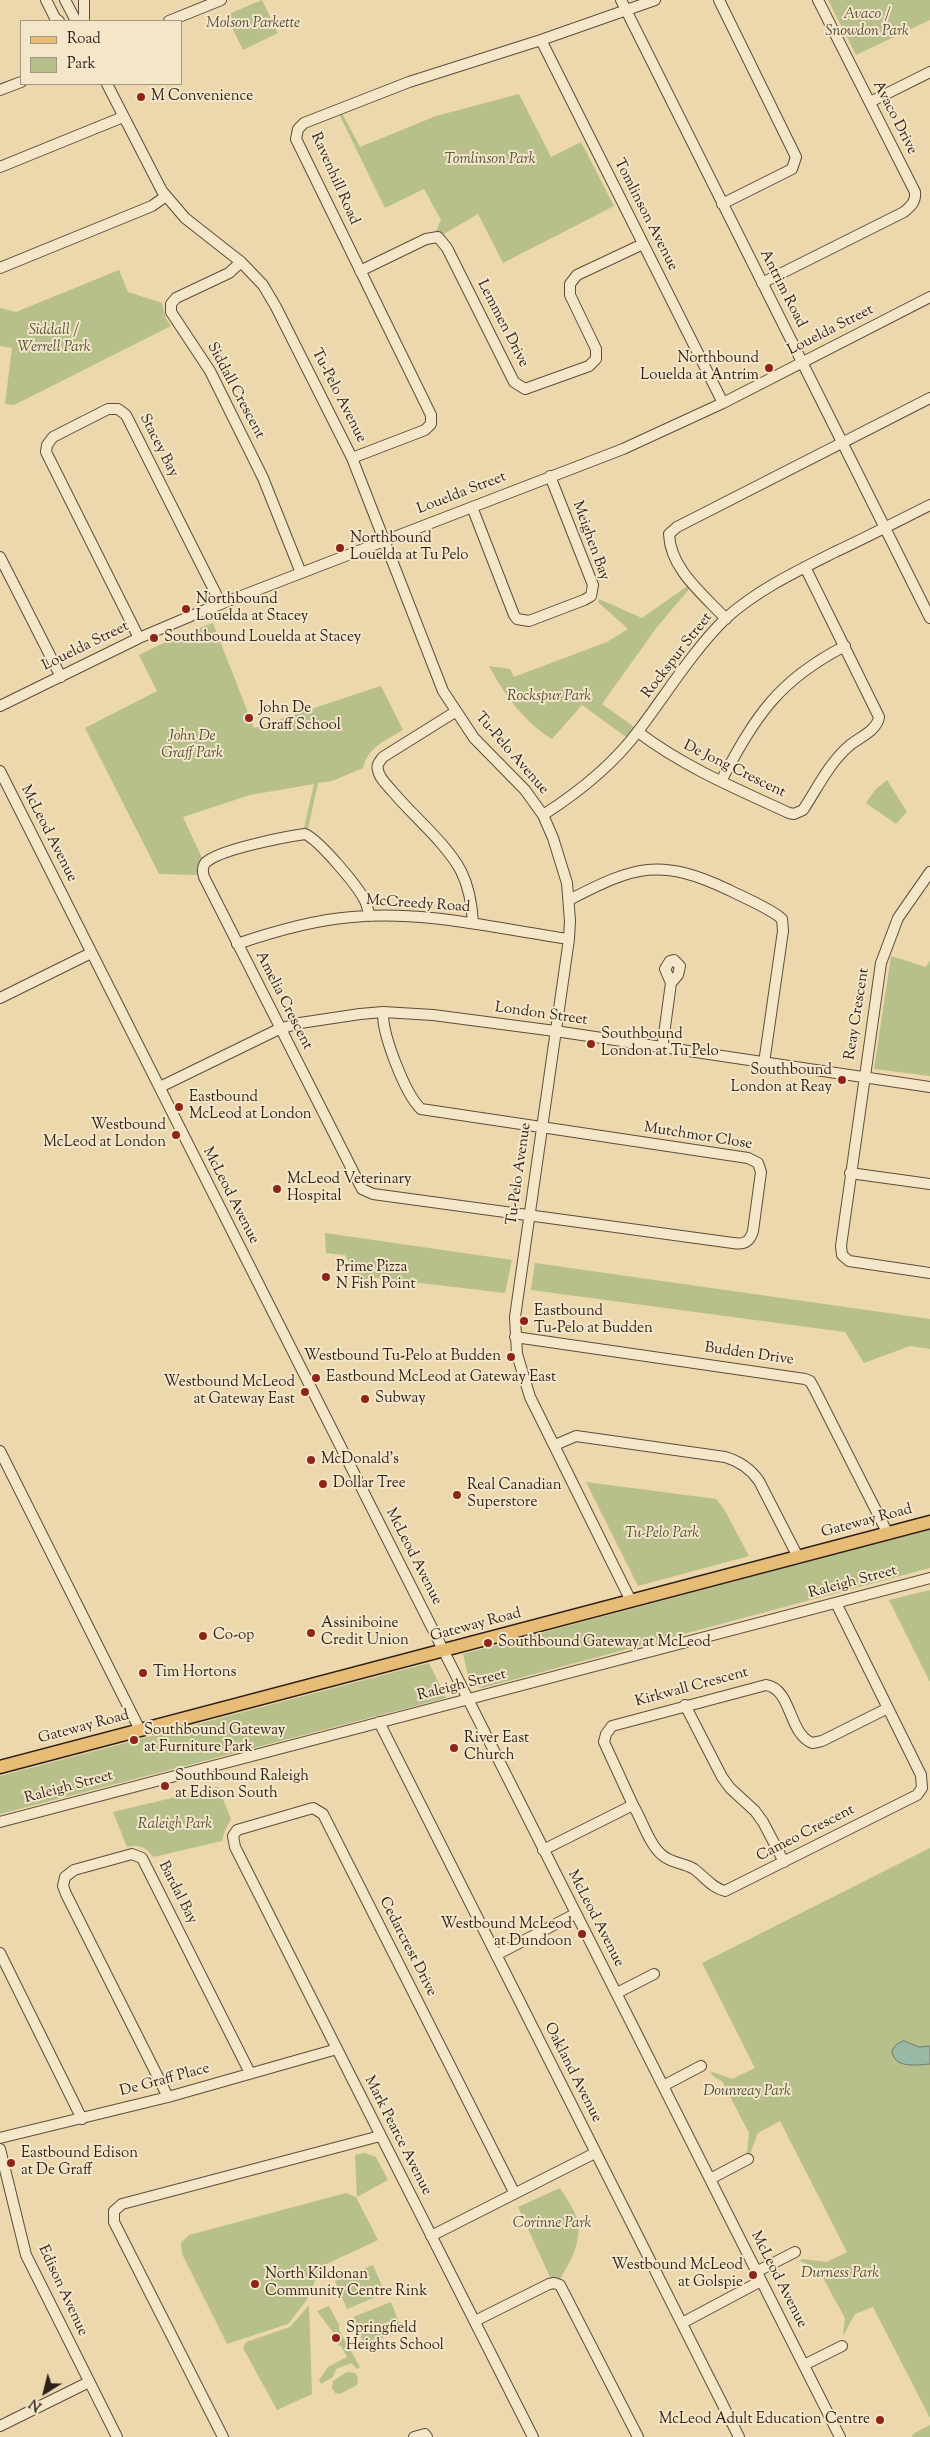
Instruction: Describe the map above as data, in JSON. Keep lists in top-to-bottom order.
{
  "streets": {
    "main road": ["Gateway Road"],
    "street": [
      "Avaco Drive",
      "Ravenhill Road",
      "Tomlinson Avenue",
      "Antrim Road",
      "Lemmen Drive",
      "Louelda Street",
      "Siddall Crescent",
      "Tu-Pelo Avenue",
      "Stacey Bay",
      "Meighen Bay",
      "Rockspur Street",
      "De Jong Crescent",
      "McLeod Avenue",
      "McCreedy Road",
      "Amelia Crescent",
      "Reay Crescent",
      "London Street",
      "Mutchmor Close",
      "Budden Drive",
      "Raleigh Street",
      "Kirkwall Crescent",
      "Cameo Crescent",
      "Bardal Bay",
      "Cedarcrest Drive",
      "Oakland Avenue",
      "De Graff Place",
      "Mark Pearce Avenue",
      "Edison Avenue"
    ]
  },
  "crossings": [
    ["Avaco Drive", "Antrim Road"],
    ["Ravenhill Road", "Tomlinson Avenue"],
    ["Ravenhill Road", "Antrim Road"],
    ["Ravenhill Road", "Lemmen Drive"],
    ["Ravenhill Road", "Tu-Pelo Avenue"],
    ["Tomlinson Avenue", "Lemmen Drive"],
    ["Tomlinson Avenue", "Louelda Street"],
    ["Antrim Road", "Louelda Street"],
    ["Antrim Road", "Rockspur Street"],
    ["Louelda Street", "Siddall Crescent"],
    ["Louelda Street", "Tu-Pelo Avenue"],
    ["Louelda Street", "Stacey Bay"],
    ["Louelda Street", "Meighen Bay"],
    ["Siddall Crescent", "Tu-Pelo Avenue"],
    ["Tu-Pelo Avenue", "Rockspur Street"],
    ["Tu-Pelo Avenue", "McCreedy Road"],
    ["Tu-Pelo Avenue", "Amelia Crescent"],
    ["Tu-Pelo Avenue", "London Street"],
    ["Tu-Pelo Avenue", "Mutchmor Close"],
    ["Tu-Pelo Avenue", "Budden Drive"],
    ["Tu-Pelo Avenue", "Gateway Road"],
    ["Rockspur Street", "De Jong Crescent"],
    ["McLeod Avenue", "London Street"],
    ["McLeod Avenue", "Gateway Road"],
    ["McLeod Avenue", "Raleigh Street"],
    ["McCreedy Road", "Amelia Crescent"],
    ["Amelia Crescent", "London Street"],
    ["Amelia Crescent", "Mutchmor Close"],
    ["Reay Crescent", "London Street"],
    ["London Street", "Mutchmor Close"],
    ["Budden Drive", "Gateway Road"],
    ["Raleigh Street", "Cameo Crescent"],
    ["Raleigh Street", "Oakland Avenue"],
    ["Kirkwall Crescent", "Cameo Crescent"],
    ["Bardal Bay", "De Graff Place"],
    ["Cedarcrest Drive", "Mark Pearce Avenue"],
    ["De Graff Place", "Mark Pearce Avenue"]
  ],
  "parks": [
    "Avaco / Snowdon Park",
    "Molson Parkette",
    "Tomlinson Park",
    "Siddall / Werrell Park",
    "Rockspur Park",
    "John De Graff Park",
    "Tu-Pelo Park",
    "Raleigh Park",
    "Dounreay Park",
    "Corinne Park",
    "Durness Park"
  ],
  "places": [
    "M Convenience",
    "Northbound Louelda at Antrim",
    "Northbound Louelda at Tu Pelo",
    "Northbound Louelda at Stacey",
    "Southbound Louelda at Stacey",
    "John De Graff School",
    "Southbound London at Tu Pelo",
    "Southbound London at Reay",
    "Eastbound McLeod at London",
    "Westbound McLeod at London",
    "McLeod Veterinary Hospital",
    "Prime Pizza N Fish Point",
    "Eastbound Tu-Pelo at Budden",
    "Westbound Tu-Pelo at Budden",
    "Eastbound McLeod at Gateway East",
    "Westbound McLeod at Gateway East",
    "Subway",
    "McDonald's",
    "Dollar Tree",
    "Real Canadian Superstore",
    "Assiniboine Credit Union",
    "Co-op",
    "Southbound Gateway at McLeod",
    "Tim Hortons",
    "Southbound Gateway at Furniture Park",
    "River East Church",
    "Southbound Raleigh at Edison South",
    "Westbound McLeod at Dundoon",
    "Eastbound Edison at De Graff",
    "Westbound McLeod at Golspie",
    "North Kildonan Community Centre Rink",
    "Springfield Heights School",
    "McLeod Adult Education Centre"
  ],
  "legend": ["Road", "Park"],
  "north": "bottom left"
}
